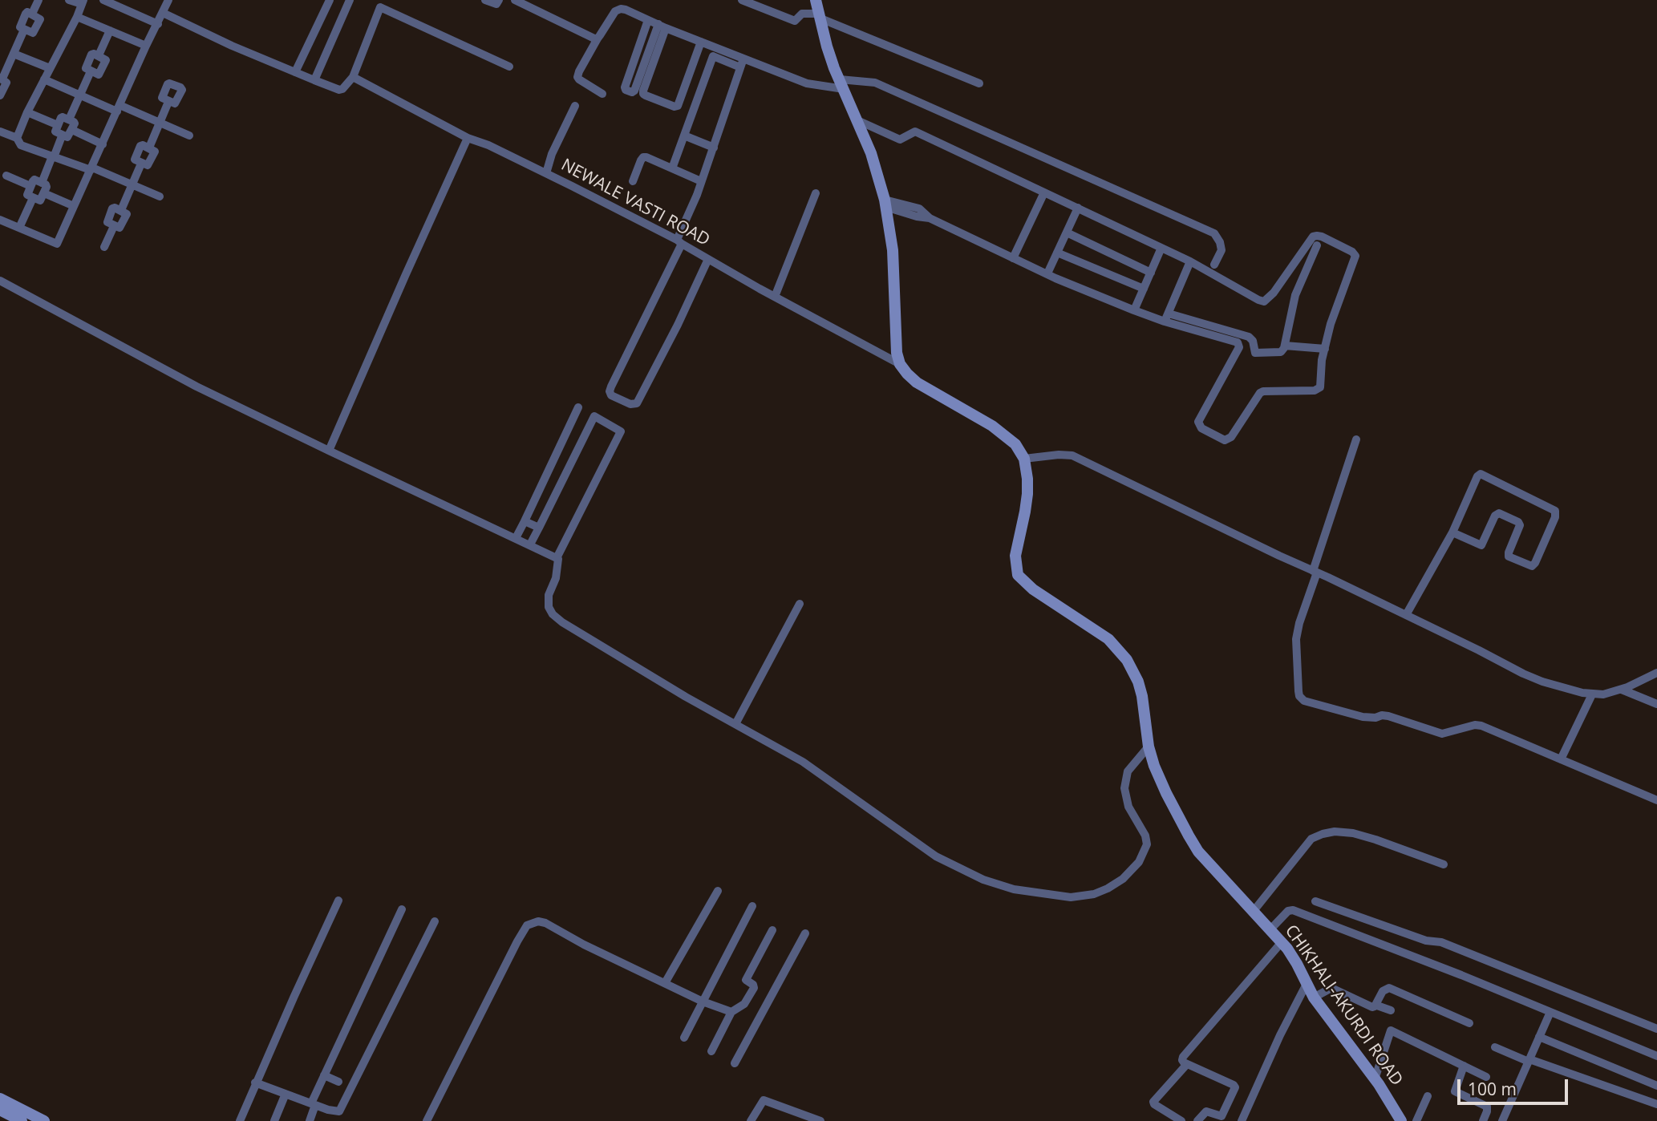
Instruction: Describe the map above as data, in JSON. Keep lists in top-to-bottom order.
{
  "streets": {
    "main road": ["CHIKHALI-AKURDI ROAD"],
    "street": ["NEWALE VASTI ROAD"]
  },
  "scale_bar": "100 m"
}
